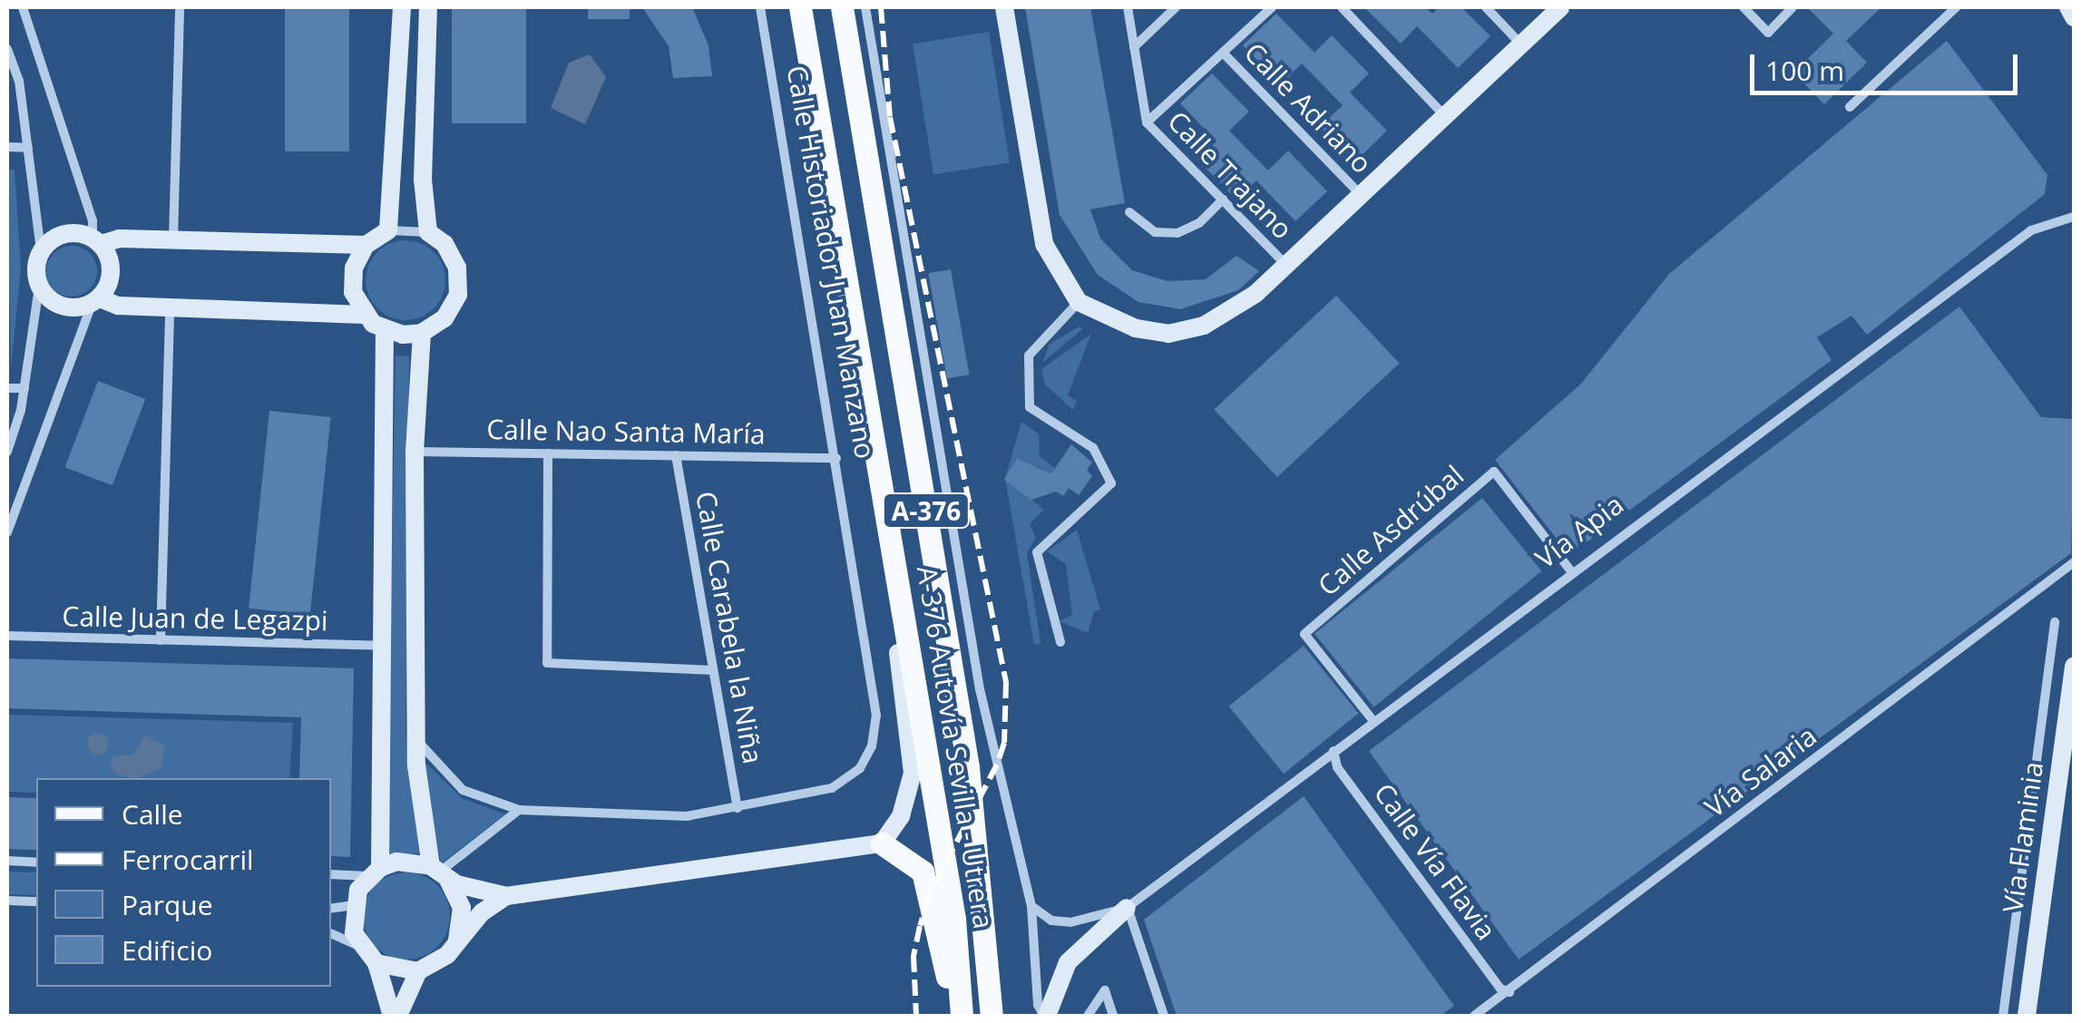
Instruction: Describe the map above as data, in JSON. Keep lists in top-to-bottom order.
{
  "streets": {
    "main road": ["A-376", "A-376 Autovía Sevilla - Utrera"],
    "street": [
      "Calle Adriano",
      "Calle Trajano",
      "Calle Historiador Juan Manzano",
      "Calle Nao Santa María",
      "Calle Asdrúbal",
      "Vía Apia",
      "Calle Juan de Legazpi",
      "Calle Carabela la Niña",
      "Vía Salaria",
      "Vía Flaminia",
      "Calle Vía Flavia"
    ]
  },
  "crossings": [
    ["Calle Historiador Juan Manzano", "Calle Nao Santa María"],
    ["Calle Historiador Juan Manzano", "Calle Carabela la Niña"],
    ["Calle Nao Santa María", "Calle Carabela la Niña"],
    ["Calle Asdrúbal", "Vía Apia"],
    ["Vía Apia", "Calle Vía Flavia"],
    ["Vía Salaria", "Calle Vía Flavia"]
  ],
  "legend": [
    "Calle",
    "Ferrocarril",
    "Parque",
    "Edificio"
  ],
  "scale_bar": "100 m"
}
